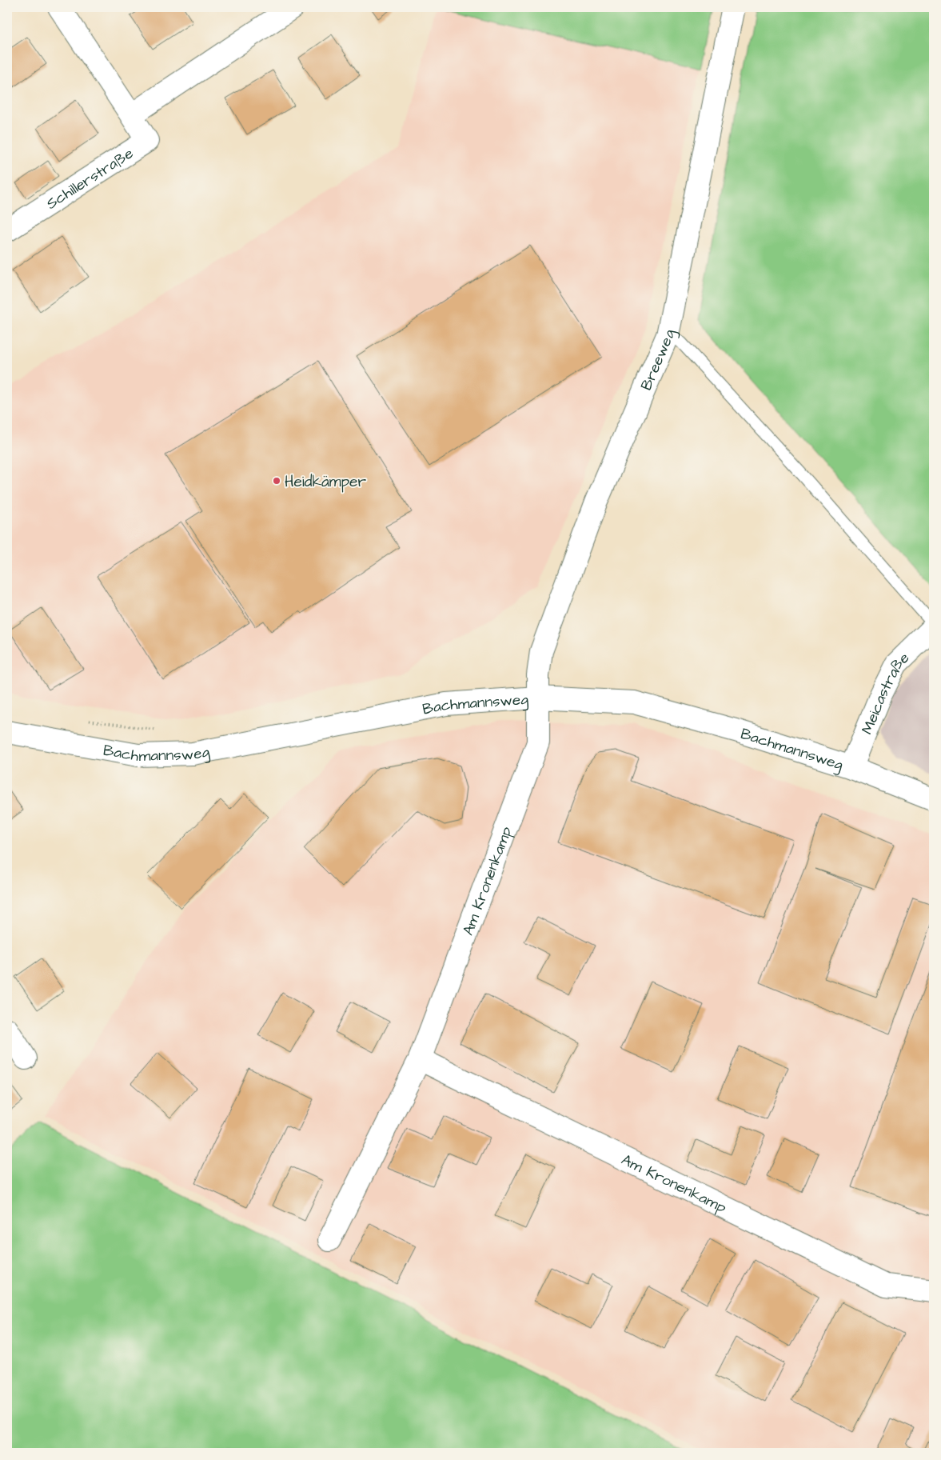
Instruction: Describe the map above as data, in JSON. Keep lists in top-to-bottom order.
{
  "streets": {
    "street": [
      "Schillerstraße",
      "Breeweg",
      "Meicastraße",
      "Bachmannsweg",
      "Am Kronenkamp"
    ]
  },
  "crossings": [
    ["Breeweg", "Bachmannsweg"],
    ["Breeweg", "Am Kronenkamp"],
    ["Meicastraße", "Bachmannsweg"],
    ["Bachmannsweg", "Am Kronenkamp"]
  ],
  "places": ["Heidkämper"]
}
